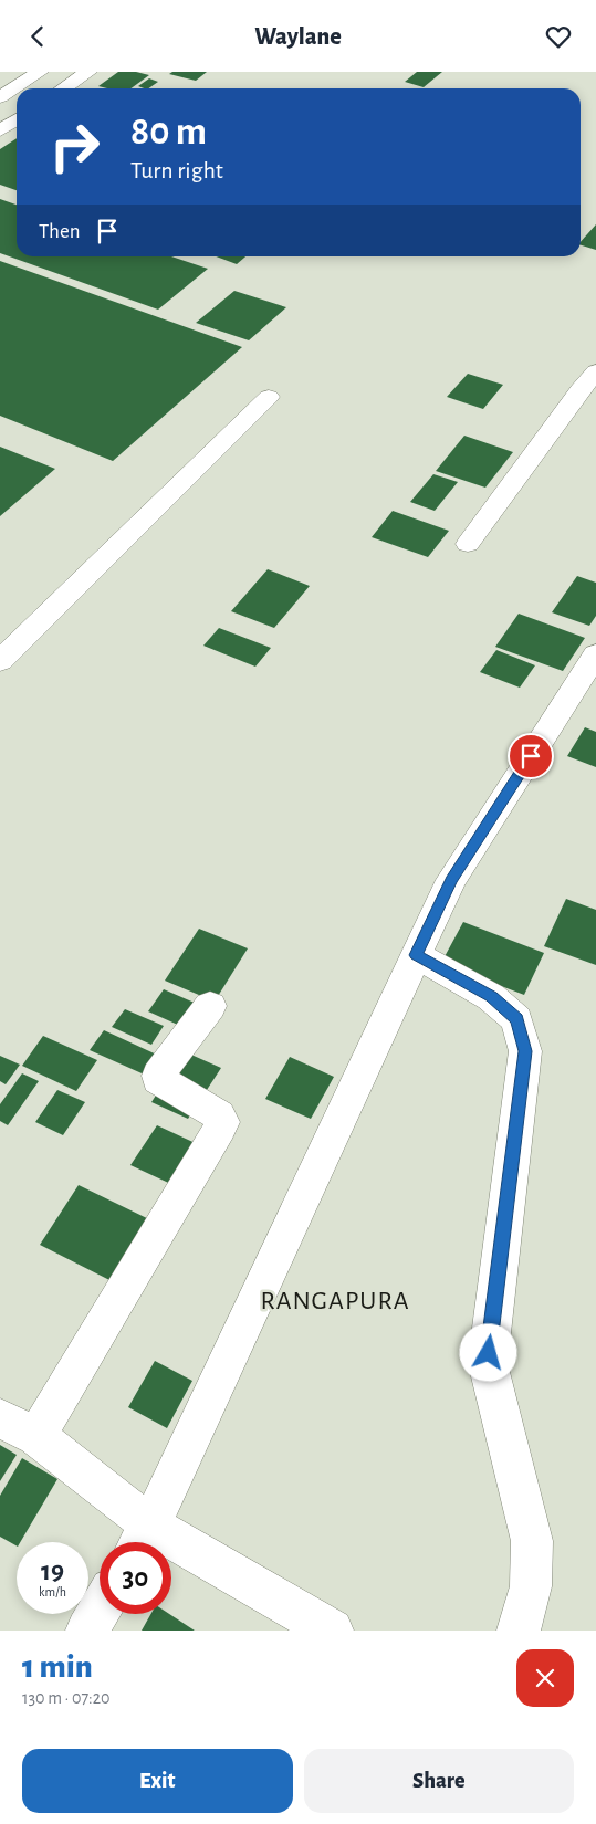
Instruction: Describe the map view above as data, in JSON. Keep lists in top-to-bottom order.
{
  "districts": ["RANGAPURA"],
  "page": {
    "header": "Waylane",
    "turn": ["80 m", "Turn right"],
    "then": "Then",
    "speed": "19 km/h",
    "limit": "30",
    "heading": ["1 min", "130 m · 07:20"],
    "buttons": ["Exit", "Share"]
  }
}
